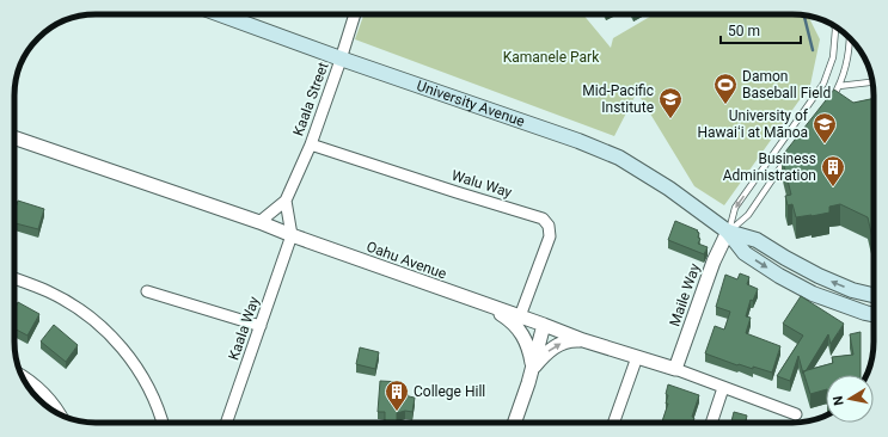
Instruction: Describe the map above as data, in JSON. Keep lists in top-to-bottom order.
{
  "streets": {
    "main road": ["University Avenue"],
    "street": [
      "Kaala Street",
      "Walu Way",
      "Oahu Avenue",
      "Maile Way",
      "Kaala Way"
    ]
  },
  "crossings": [
    ["Kaala Street", "University Avenue"],
    ["Kaala Street", "Walu Way"],
    ["Kaala Street", "Oahu Avenue"],
    ["University Avenue", "Maile Way"],
    ["Walu Way", "Oahu Avenue"],
    ["Oahu Avenue", "Maile Way"],
    ["Oahu Avenue", "Kaala Way"]
  ],
  "parks": ["Kamanele Park"],
  "places": {
    "sports": ["Damon Baseball Field"],
    "school or university": ["Mid-Pacific Institute", "University of Hawaiʻi at Mānoa"],
    "building": ["Business Administration", "College Hill"]
  },
  "scale_bar": "50 m",
  "north": "left"
}
